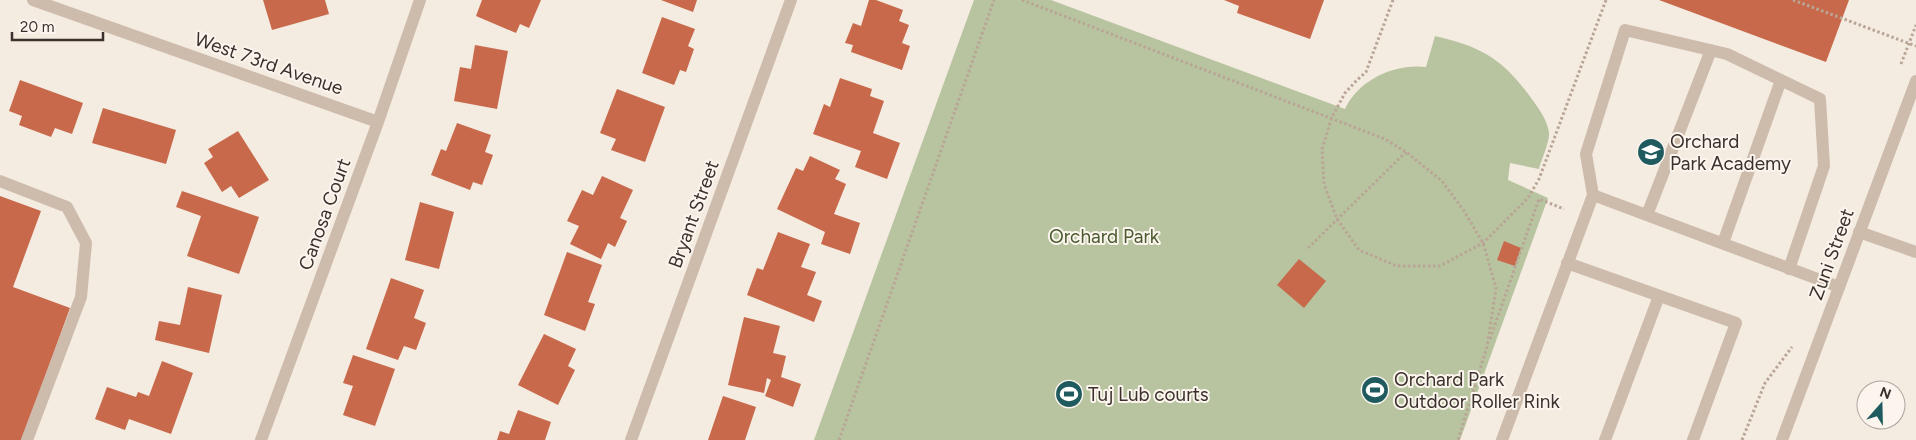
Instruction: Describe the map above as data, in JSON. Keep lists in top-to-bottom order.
{
  "streets": {
    "street": [
      "West 73rd Avenue",
      "Canosa Court",
      "Bryant Street",
      "Zuni Street"
    ]
  },
  "crossings": [
    ["West 73rd Avenue", "Canosa Court"]
  ],
  "parks": ["Orchard Park"],
  "places": {
    "school or university": ["Orchard Park Academy"],
    "sports": ["Orchard Park Outdoor Roller Rink", "Tuj Lub courts"]
  },
  "scale_bar": "20 m",
  "north": "top"
}
